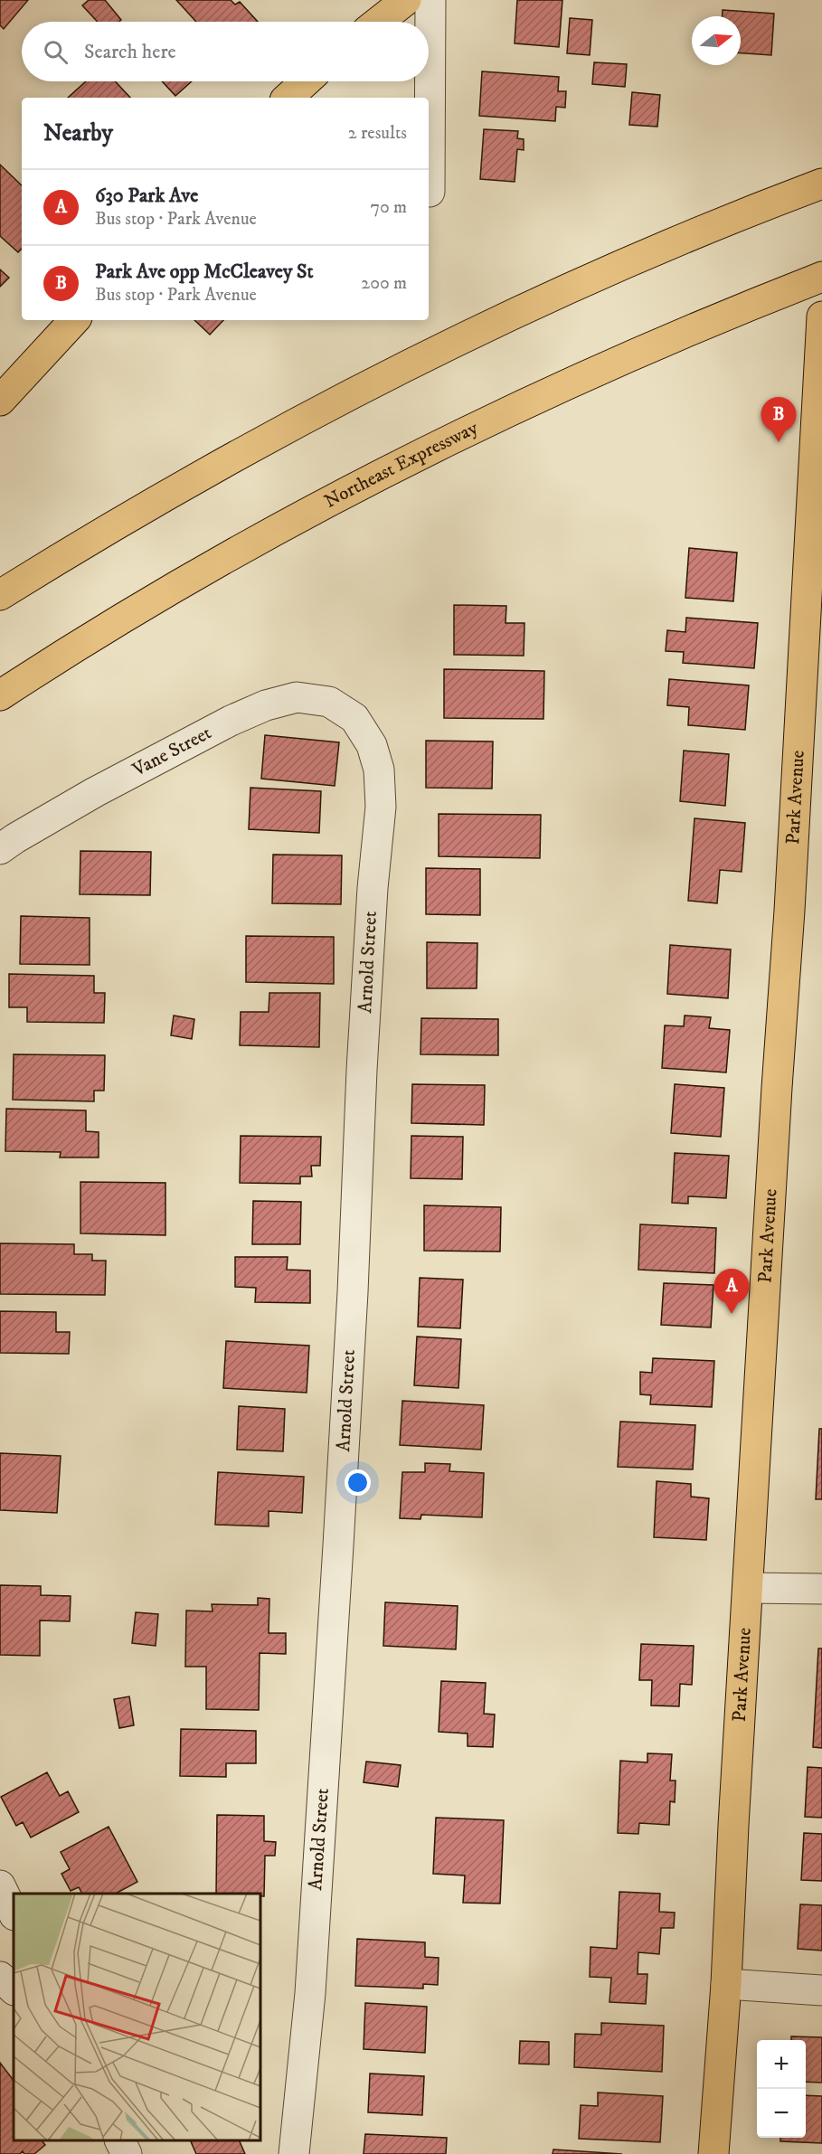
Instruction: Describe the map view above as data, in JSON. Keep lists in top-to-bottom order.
{
  "streets": {
    "main road": ["Northeast Expressway", "Park Avenue"],
    "street": ["Vane Street", "Arnold Street"]
  },
  "crossings": [
    ["Vane Street", "Arnold Street"]
  ],
  "north": "right",
  "page": {
    "search": "Search here",
    "heading": ["Nearby", "2 results"],
    "list": [
      {
        "mark": "A",
        "name": "630 Park Ave",
        "note": "Bus stop · Park Avenue",
        "value": "70 m"
      },
      {
        "mark": "B",
        "name": "Park Ave opp McCleavey St",
        "note": "Bus stop · Park Avenue",
        "value": "200 m"
      }
    ],
    "pins": ["B", "A"],
    "map_buttons": ["+", "−"]
  }
}
